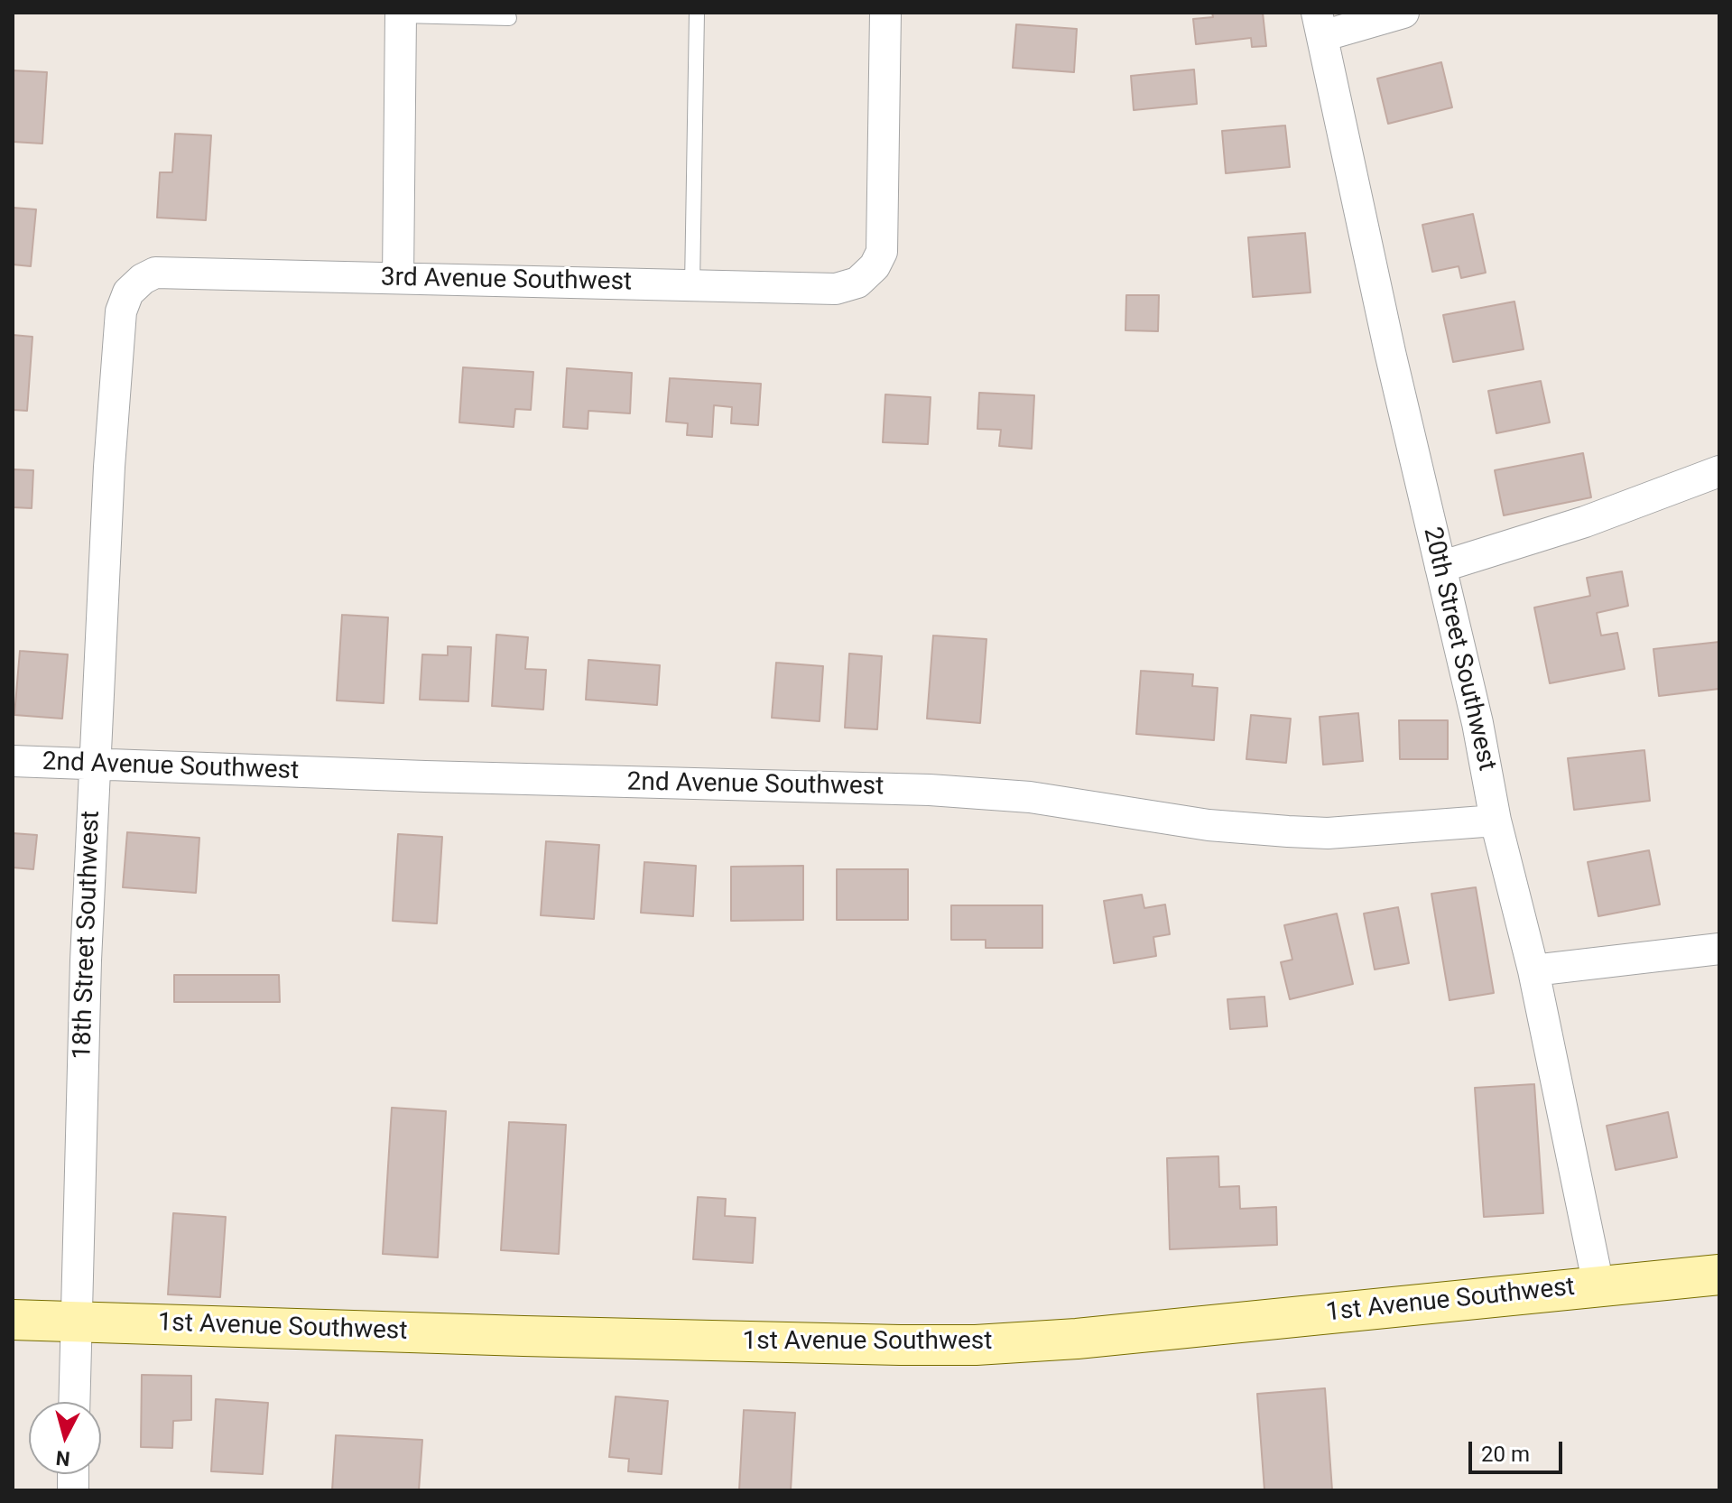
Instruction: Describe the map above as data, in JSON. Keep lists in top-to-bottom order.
{
  "streets": {
    "main road": ["1st Avenue Southwest"],
    "street": [
      "3rd Avenue Southwest",
      "20th Street Southwest",
      "2nd Avenue Southwest",
      "18th Street Southwest"
    ]
  },
  "crossings": [
    ["3rd Avenue Southwest", "18th Street Southwest"],
    ["20th Street Southwest", "2nd Avenue Southwest"],
    ["20th Street Southwest", "1st Avenue Southwest"],
    ["2nd Avenue Southwest", "18th Street Southwest"],
    ["18th Street Southwest", "1st Avenue Southwest"]
  ],
  "scale_bar": "20 m",
  "north": "bottom"
}
